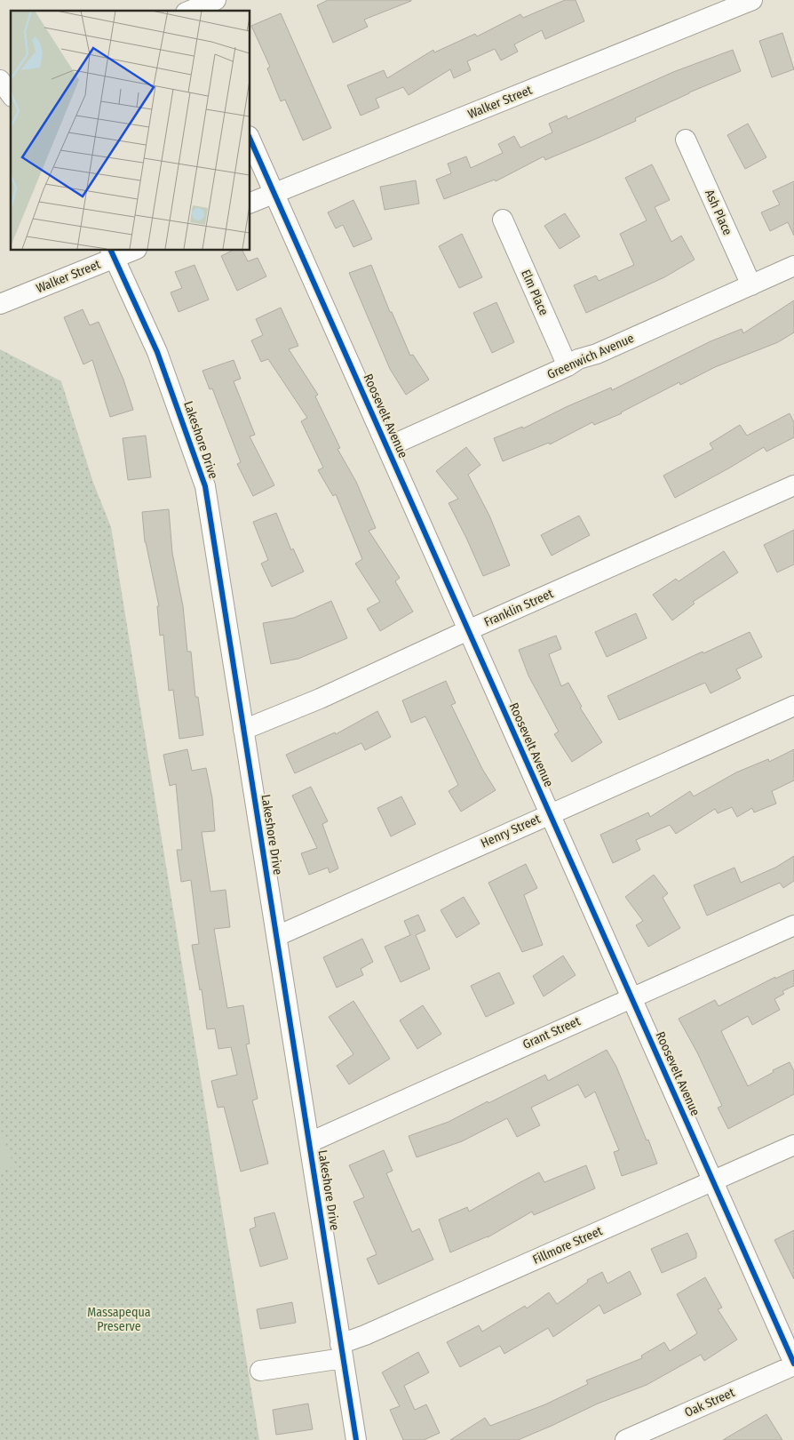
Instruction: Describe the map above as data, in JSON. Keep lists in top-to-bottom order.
{
  "streets": {
    "street": [
      "Walker Street",
      "Ash Place",
      "Elm Place",
      "Greenwich Avenue",
      "Roosevelt Avenue",
      "Lakeshore Drive",
      "Franklin Street",
      "Henry Street",
      "Grant Street",
      "Fillmore Street",
      "Oak Street"
    ]
  },
  "crossings": [
    ["Walker Street", "Roosevelt Avenue"],
    ["Walker Street", "Lakeshore Drive"],
    ["Ash Place", "Greenwich Avenue"],
    ["Elm Place", "Greenwich Avenue"],
    ["Greenwich Avenue", "Roosevelt Avenue"],
    ["Roosevelt Avenue", "Franklin Street"],
    ["Roosevelt Avenue", "Henry Street"],
    ["Roosevelt Avenue", "Grant Street"],
    ["Roosevelt Avenue", "Fillmore Street"],
    ["Roosevelt Avenue", "Oak Street"],
    ["Lakeshore Drive", "Franklin Street"],
    ["Lakeshore Drive", "Henry Street"],
    ["Lakeshore Drive", "Grant Street"],
    ["Lakeshore Drive", "Fillmore Street"]
  ],
  "parks": ["Massapequa Preserve"]
}
